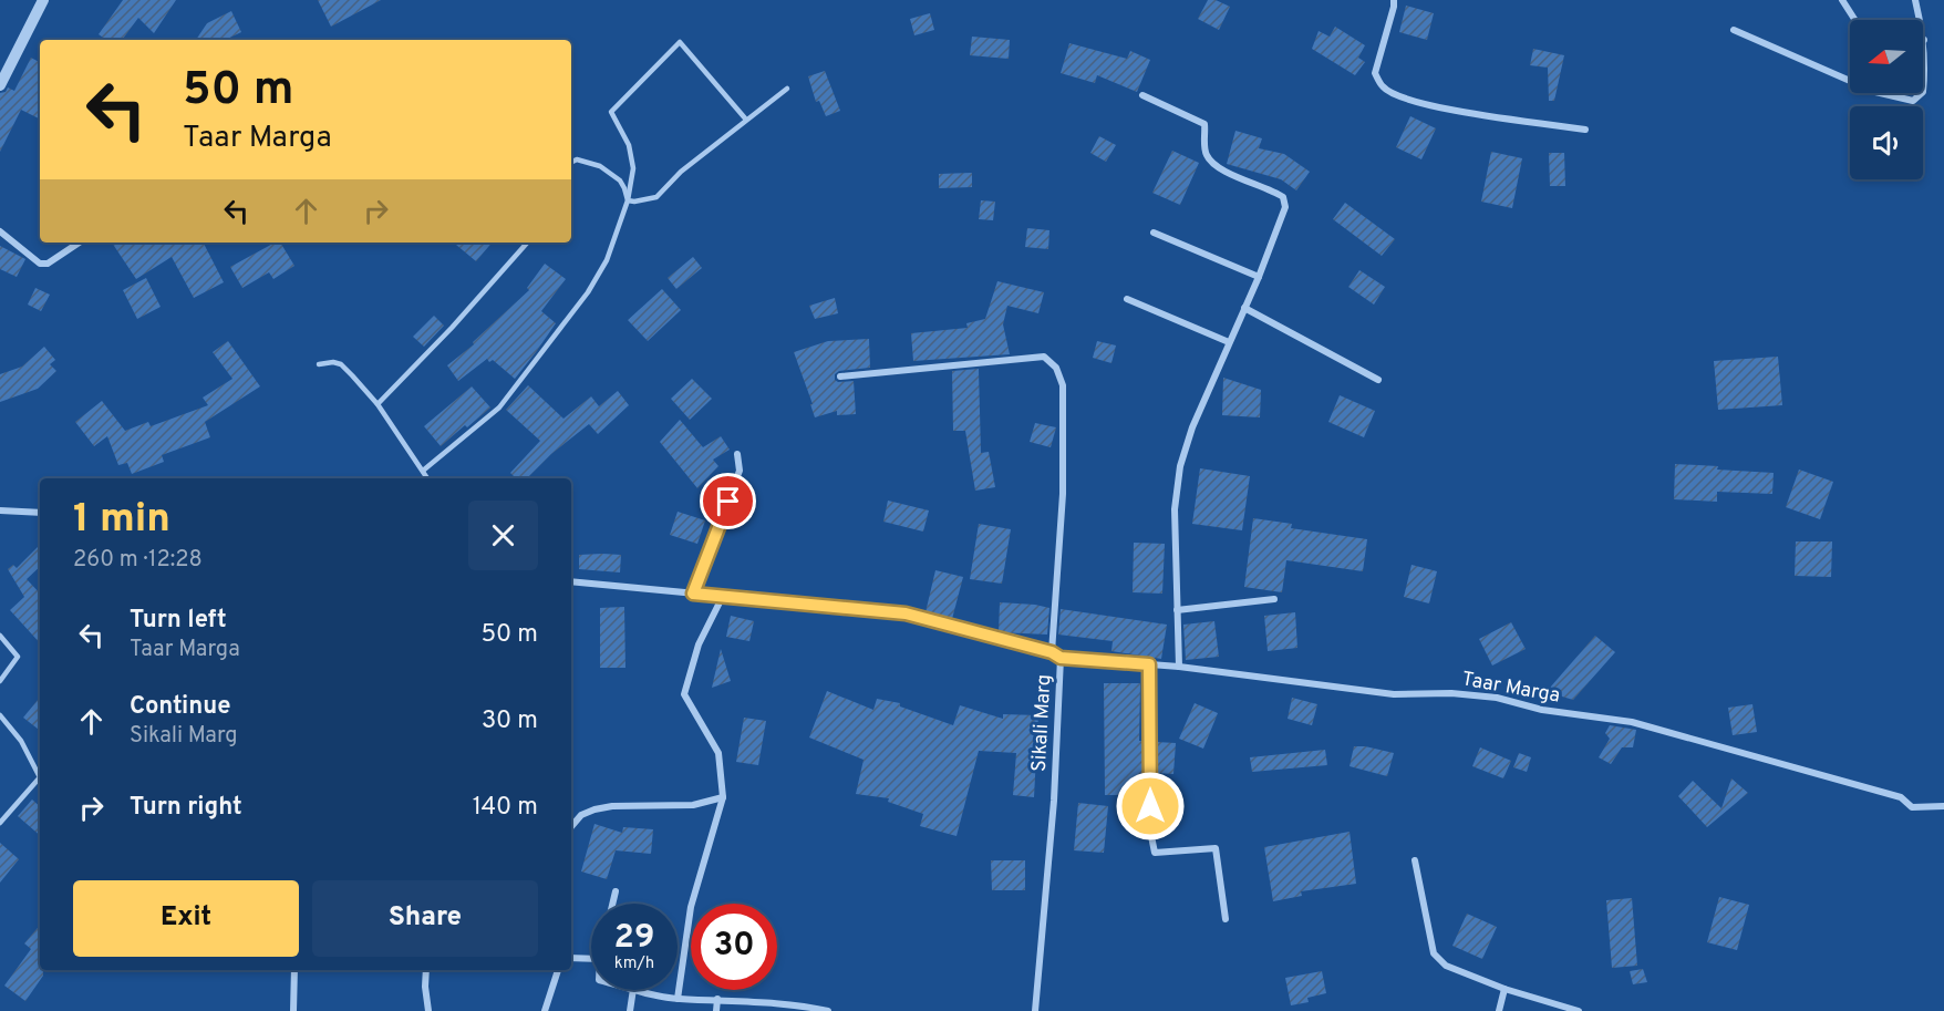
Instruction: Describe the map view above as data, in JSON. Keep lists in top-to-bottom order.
{
  "streets": {
    "street": ["Taar Marga", "Sikali Marg"]
  },
  "crossings": [
    ["Taar Marga", "Sikali Marg"]
  ],
  "north": "left",
  "page": {
    "turn": ["50 m", "Taar Marga"],
    "heading": ["1 min", "260 m · 12:28"],
    "list": [
      {
        "name": "Turn left",
        "note": "Taar Marga",
        "value": "50 m"
      },
      {
        "name": "Continue",
        "note": "Sikali Marg",
        "value": "30 m"
      },
      {
        "name": "Turn right",
        "value": "140 m"
      }
    ],
    "buttons": ["Exit", "Share"],
    "speed": "29 km/h",
    "limit": "30"
  }
}
